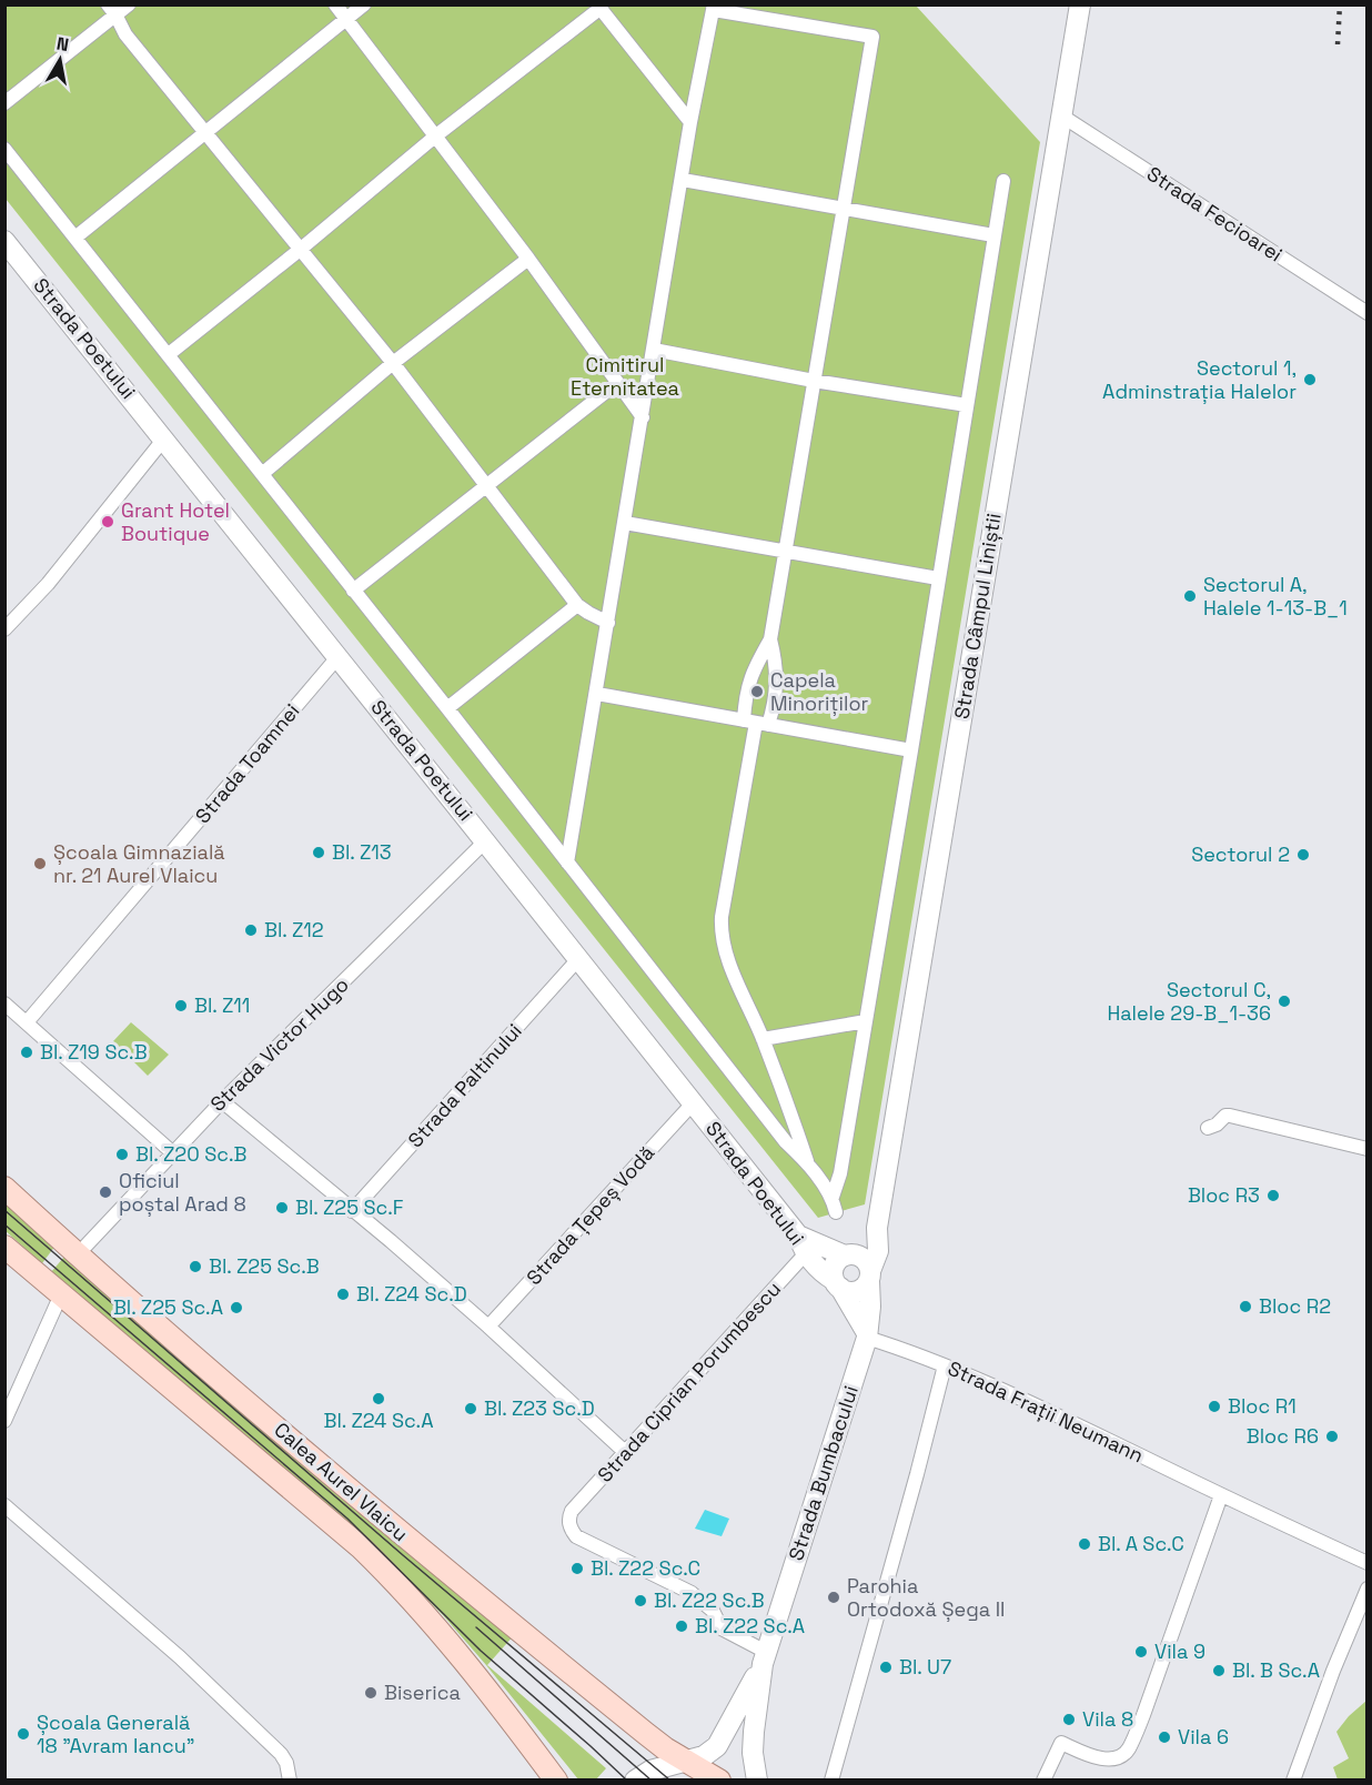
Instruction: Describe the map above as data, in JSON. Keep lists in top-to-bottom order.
{
  "streets": {
    "main road": ["Calea Aurel Vlaicu"],
    "street": [
      "Strada Fecioarei",
      "Strada Poetului",
      "Strada Câmpul Liniștii",
      "Strada Toamnei",
      "Strada Victor Hugo",
      "Strada Paltinului",
      "Strada Țepeș Vodă",
      "Strada Ciprian Porumbescu",
      "Strada Frații Neumann",
      "Strada Bumbacului"
    ]
  },
  "crossings": [
    ["Strada Fecioarei", "Strada Câmpul Liniștii"],
    ["Strada Poetului", "Strada Câmpul Liniștii"],
    ["Strada Poetului", "Strada Toamnei"],
    ["Strada Poetului", "Strada Victor Hugo"],
    ["Strada Poetului", "Strada Paltinului"],
    ["Strada Poetului", "Strada Țepeș Vodă"],
    ["Strada Poetului", "Strada Ciprian Porumbescu"],
    ["Strada Poetului", "Strada Bumbacului"],
    ["Strada Câmpul Liniștii", "Strada Bumbacului"],
    ["Strada Victor Hugo", "Calea Aurel Vlaicu"],
    ["Strada Ciprian Porumbescu", "Strada Bumbacului"],
    ["Strada Frații Neumann", "Strada Bumbacului"],
    ["Strada Bumbacului", "Calea Aurel Vlaicu"]
  ],
  "parks": ["Cimitirul Eternitatea"],
  "places": [
    "Sectorul 1, Adminstrația Halelor",
    "Grant Hotel Boutique",
    "Sectorul A, Halele 1-13-B_1",
    "Capela Minoriților",
    "Bl. Z13",
    "Sectorul 2",
    "Școala Gimnazială nr. 21 Aurel Vlaicu",
    "Bl. Z12",
    "Sectorul C, Halele 29-B_1-36",
    "Bl. Z11",
    "Bl. Z19 Sc.B",
    "Bl. Z20 Sc.B",
    "Oficiul poștal Arad 8",
    "Bloc R3",
    "Bl. Z25 Sc.F",
    "Bl. Z25 Sc.B",
    "Bl. Z24 Sc.D",
    "Bloc R2",
    "Bl. Z25 Sc.A",
    "Bl. Z24 Sc.A",
    "Bloc R1",
    "Bl. Z23 Sc.D",
    "Bloc R6",
    "Bl. A Sc.C",
    "Bl. Z22 Sc.C",
    "Parohia Ortodoxă Șega II",
    "Bl. Z22 Sc.B",
    "Bl. Z22 Sc.A",
    "Vila 9",
    "Bl. U7",
    "Bl. B Sc.A",
    "Biserica",
    "Vila 8",
    "Școala Generală 18 ”Avram Iancu”",
    "Vila 6"
  ],
  "north": "top"
}
